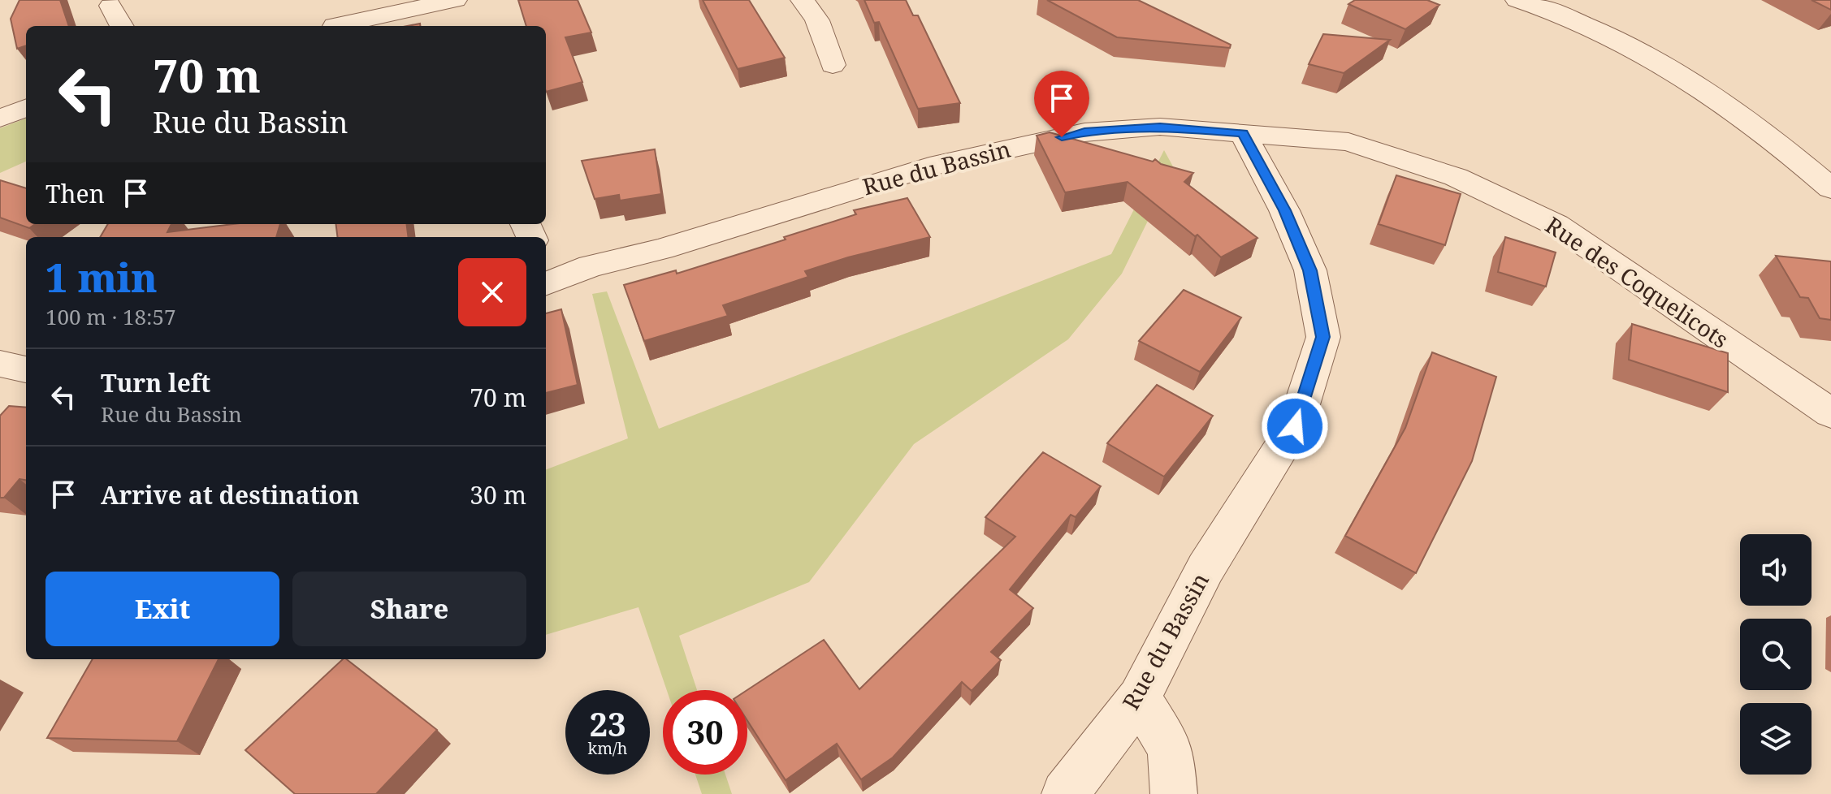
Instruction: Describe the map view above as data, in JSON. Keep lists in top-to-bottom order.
{
  "streets": {
    "street": ["Rue du Bassin", "Rue des Coquelicots"]
  },
  "crossings": [
    ["Rue du Bassin", "Rue des Coquelicots"]
  ],
  "page": {
    "turn": ["70 m", "Rue du Bassin"],
    "then": "Then",
    "heading": ["1 min", "100 m · 18:57"],
    "list": [
      {
        "name": "Turn left",
        "note": "Rue du Bassin",
        "value": "70 m"
      },
      {
        "name": "Arrive at destination",
        "value": "30 m"
      }
    ],
    "buttons": ["Exit", "Share"],
    "speed": "23 km/h",
    "limit": "30"
  }
}
